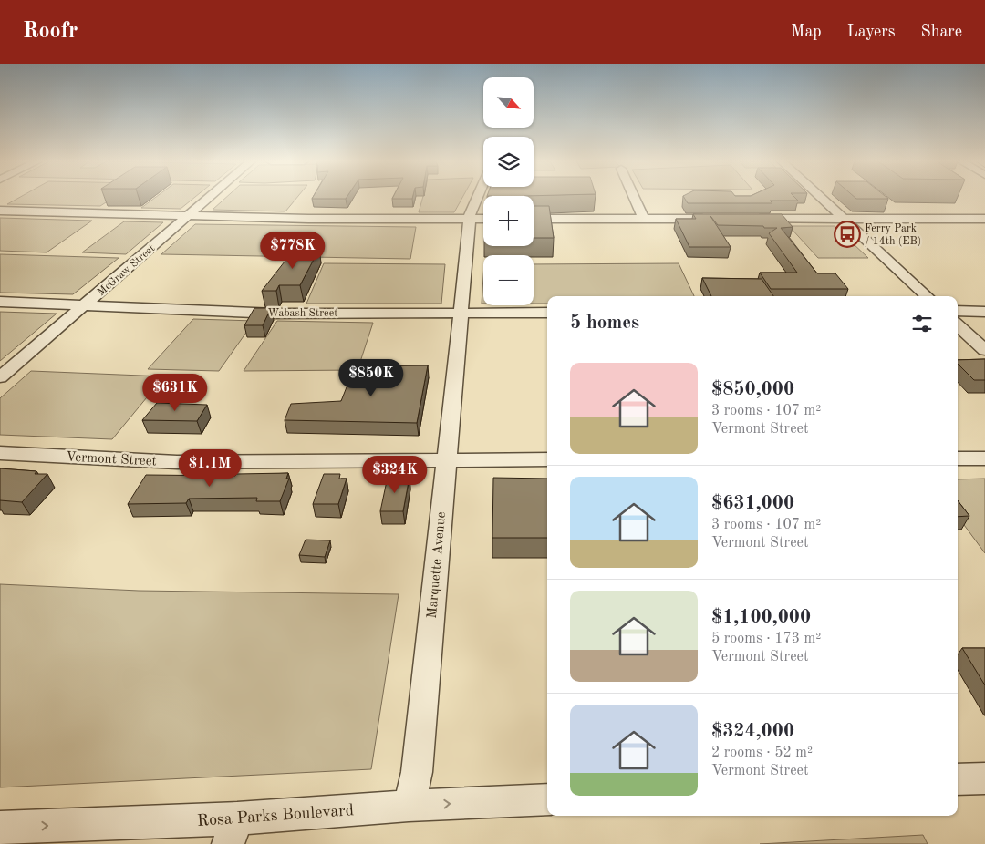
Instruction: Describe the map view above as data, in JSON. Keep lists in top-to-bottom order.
{
  "streets": {
    "street": [
      "McGraw Street",
      "Wabash Street",
      "Vermont Street",
      "Marquette Avenue",
      "Rosa Parks Boulevard"
    ]
  },
  "crossings": [
    ["McGraw Street", "Wabash Street"],
    ["Wabash Street", "Marquette Avenue"],
    ["Vermont Street", "Marquette Avenue"],
    ["Marquette Avenue", "Rosa Parks Boulevard"]
  ],
  "one_way": ["Rosa Parks Boulevard"],
  "places": {
    "bus stop": ["Ferry Park / 14th (EB)"]
  },
  "north": "bottom right",
  "page": {
    "header": "Roofr",
    "nav": ["Map", "Layers", "Share"],
    "map_buttons": ["+", "−"],
    "price": [
      "$778K",
      "$850K",
      "$631K",
      "$1.1M",
      "$324K"
    ],
    "heading": "5 homes",
    "list": [
      {
        "name": "$850,000",
        "note": "3 rooms · 107 m² · Vermont Street"
      },
      {
        "name": "$631,000",
        "note": "3 rooms · 107 m² · Vermont Street"
      },
      {
        "name": "$1,100,000",
        "note": "5 rooms · 173 m² · Vermont Street"
      },
      {
        "name": "$324,000",
        "note": "2 rooms · 52 m² · Vermont Street"
      }
    ]
  }
}
